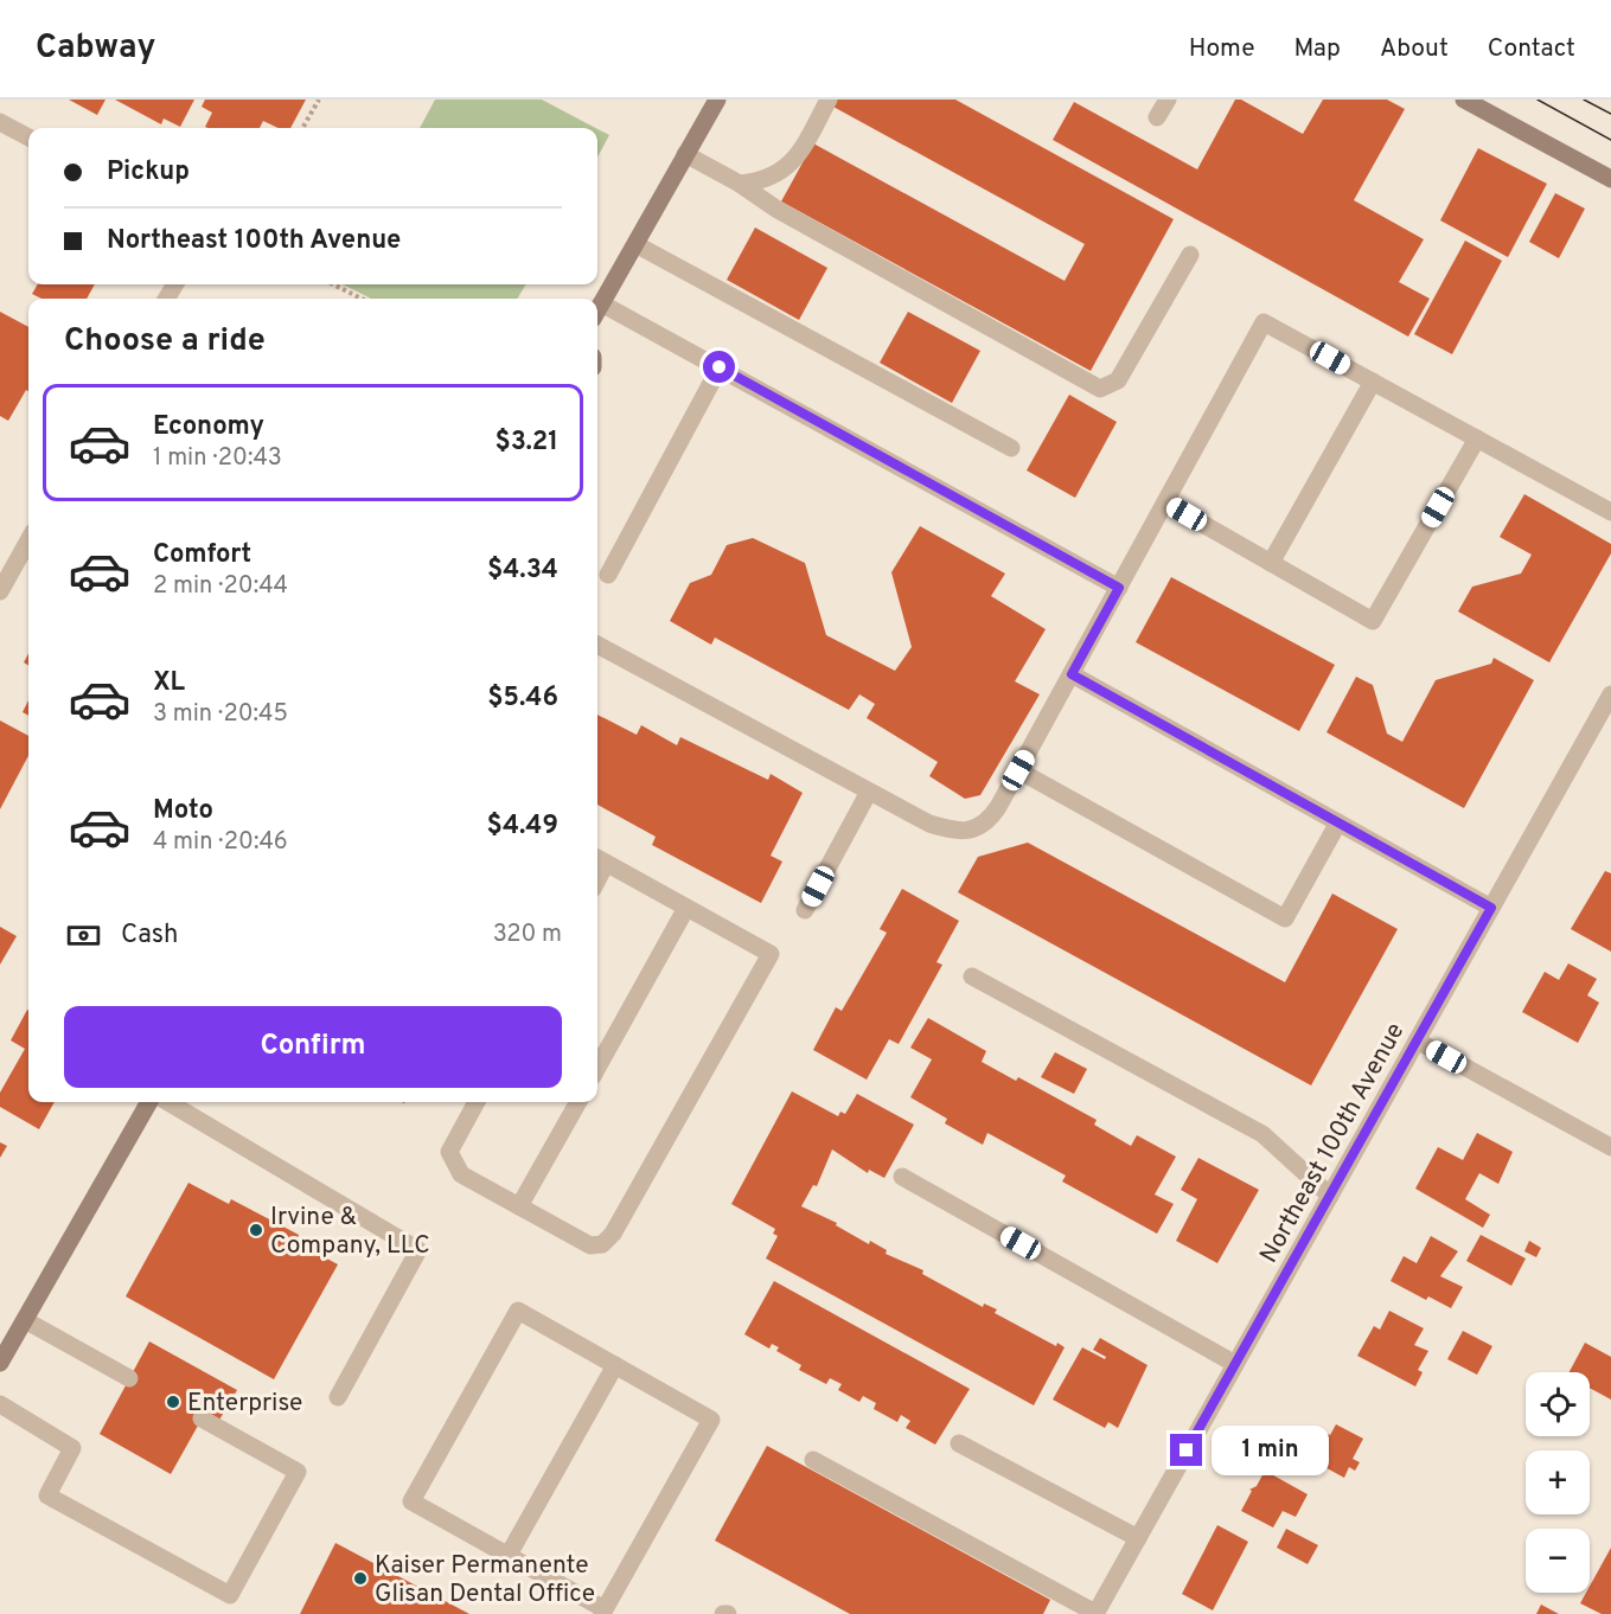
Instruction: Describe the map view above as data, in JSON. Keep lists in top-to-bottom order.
{
  "streets": {
    "street": ["Northeast 100th Avenue"]
  },
  "places": ["Irvine & Company, LLC", "Enterprise", "Kaiser Permanente Glisan Dental Office"],
  "page": {
    "header": "Cabway",
    "nav": [
      "Home",
      "Map",
      "About",
      "Contact"
    ],
    "banner": ["Pickup", "Northeast 100th Avenue"],
    "heading": "Choose a ride",
    "list": [
      {
        "name": "Economy",
        "note": "1 min · 20:43",
        "value": "$3.21"
      },
      {
        "name": "Comfort",
        "note": "2 min · 20:44",
        "value": "$4.34"
      },
      {
        "name": "XL",
        "note": "3 min · 20:45",
        "value": "$5.46"
      },
      {
        "name": "Moto",
        "note": "4 min · 20:46",
        "value": "$4.49"
      }
    ],
    "pay": ["Cash", "320 m"],
    "buttons": "Confirm",
    "map_buttons": ["+", "−"],
    "bubble": "1 min"
  }
}
